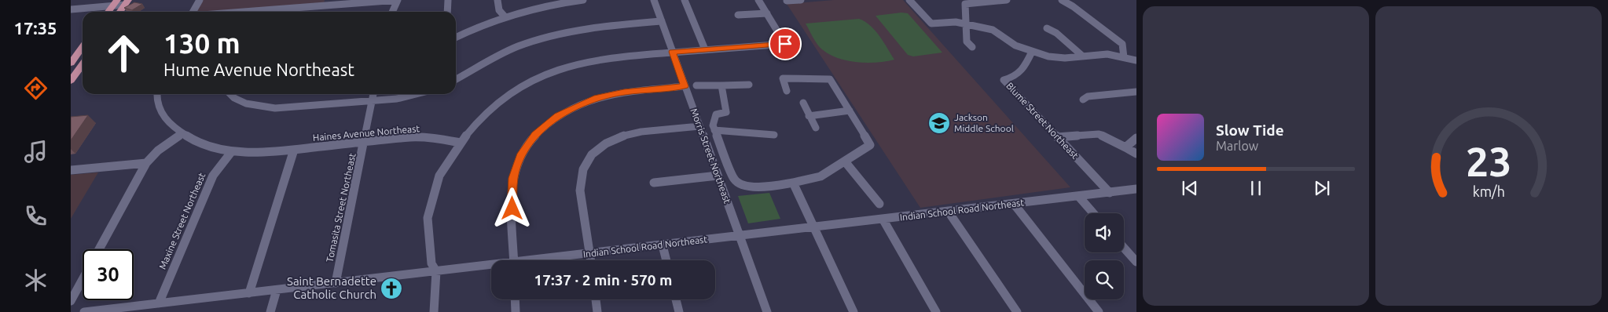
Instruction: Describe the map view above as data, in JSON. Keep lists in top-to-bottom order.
{
  "streets": {
    "street": [
      "Blume Street Northeast",
      "Haines Avenue Northeast",
      "Morris Street Northeast",
      "Tomasita Street Northeast",
      "Indian School Road Northeast",
      "Maxine Street Northeast"
    ]
  },
  "crossings": [
    ["Blume Street Northeast", "Indian School Road Northeast"],
    ["Haines Avenue Northeast", "Tomasita Street Northeast"],
    ["Haines Avenue Northeast", "Maxine Street Northeast"],
    ["Morris Street Northeast", "Indian School Road Northeast"],
    ["Tomasita Street Northeast", "Indian School Road Northeast"],
    ["Indian School Road Northeast", "Maxine Street Northeast"]
  ],
  "places": {
    "school or university": ["Jackson Middle School"],
    "church": ["Saint Bernadette Catholic Church"]
  },
  "page": {
    "tabs": "17:35",
    "turn": ["130 m", "Hume Avenue Northeast"],
    "song": ["Slow Tide", "Marlow"],
    "limit": "30",
    "trip": "17:37 · 2 min · 570 m",
    "gauge": ["23", "km/h"]
  }
}
